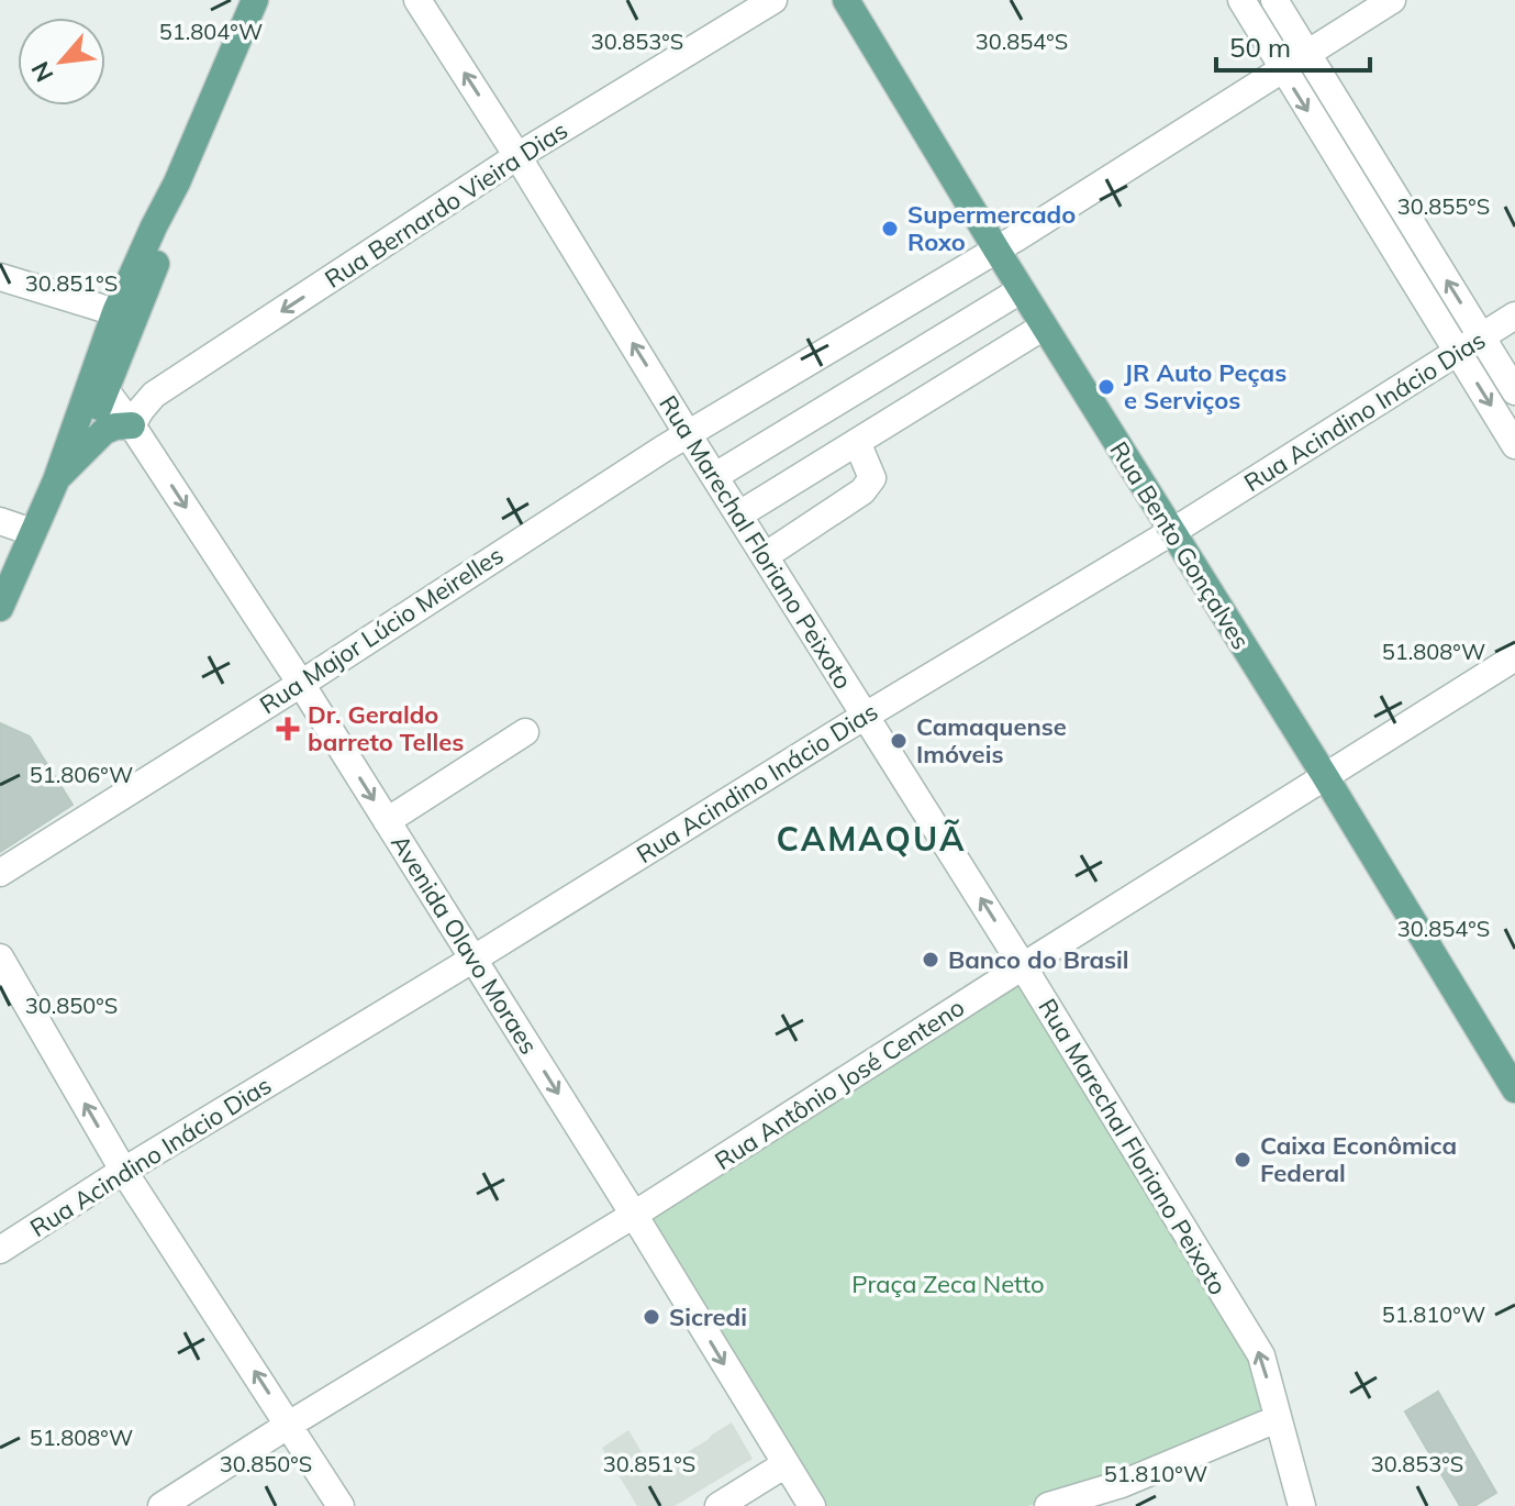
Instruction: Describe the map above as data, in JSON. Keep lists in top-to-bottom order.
{
  "streets": {
    "main road": ["Rua Bento Gonçalves"],
    "street": [
      "Rua Bernardo Vieira Dias",
      "Rua Acindino Inácio Dias",
      "Rua Marechal Floriano Peixoto",
      "Rua Major Lúcio Meirelles",
      "Avenida Olavo Moraes",
      "Rua Antônio José Centeno"
    ]
  },
  "crossings": [
    ["Rua Bernardo Vieira Dias", "Rua Marechal Floriano Peixoto"],
    ["Rua Bernardo Vieira Dias", "Avenida Olavo Moraes"],
    ["Rua Acindino Inácio Dias", "Rua Marechal Floriano Peixoto"],
    ["Rua Acindino Inácio Dias", "Rua Bento Gonçalves"],
    ["Rua Acindino Inácio Dias", "Avenida Olavo Moraes"],
    ["Rua Marechal Floriano Peixoto", "Rua Major Lúcio Meirelles"],
    ["Rua Marechal Floriano Peixoto", "Rua Antônio José Centeno"],
    ["Rua Bento Gonçalves", "Rua Major Lúcio Meirelles"],
    ["Rua Bento Gonçalves", "Rua Antônio José Centeno"],
    ["Rua Major Lúcio Meirelles", "Avenida Olavo Moraes"],
    ["Avenida Olavo Moraes", "Rua Antônio José Centeno"]
  ],
  "one_way": ["Rua Bernardo Vieira Dias", "Rua Marechal Floriano Peixoto", "Avenida Olavo Moraes"],
  "districts": ["CAMAQUÃ"],
  "parks": ["Praça Zeca Netto"],
  "places": {
    "other": [
      "Supermercado Roxo",
      "JR Auto Peças e Serviços",
      "Camaquense Imóveis",
      "Banco do Brasil",
      "Caixa Econômica Federal",
      "Sicredi"
    ],
    "health": ["Dr. Geraldo barreto Telles"]
  },
  "scale_bar": "50 m",
  "north": "bottom left",
  "coordinates": [
    "51.804°W",
    "30.853°S",
    "30.854°S",
    "30.855°S",
    "30.851°S",
    "51.808°W",
    "51.806°W",
    "30.850°S",
    "51.810°W"
  ]
}
